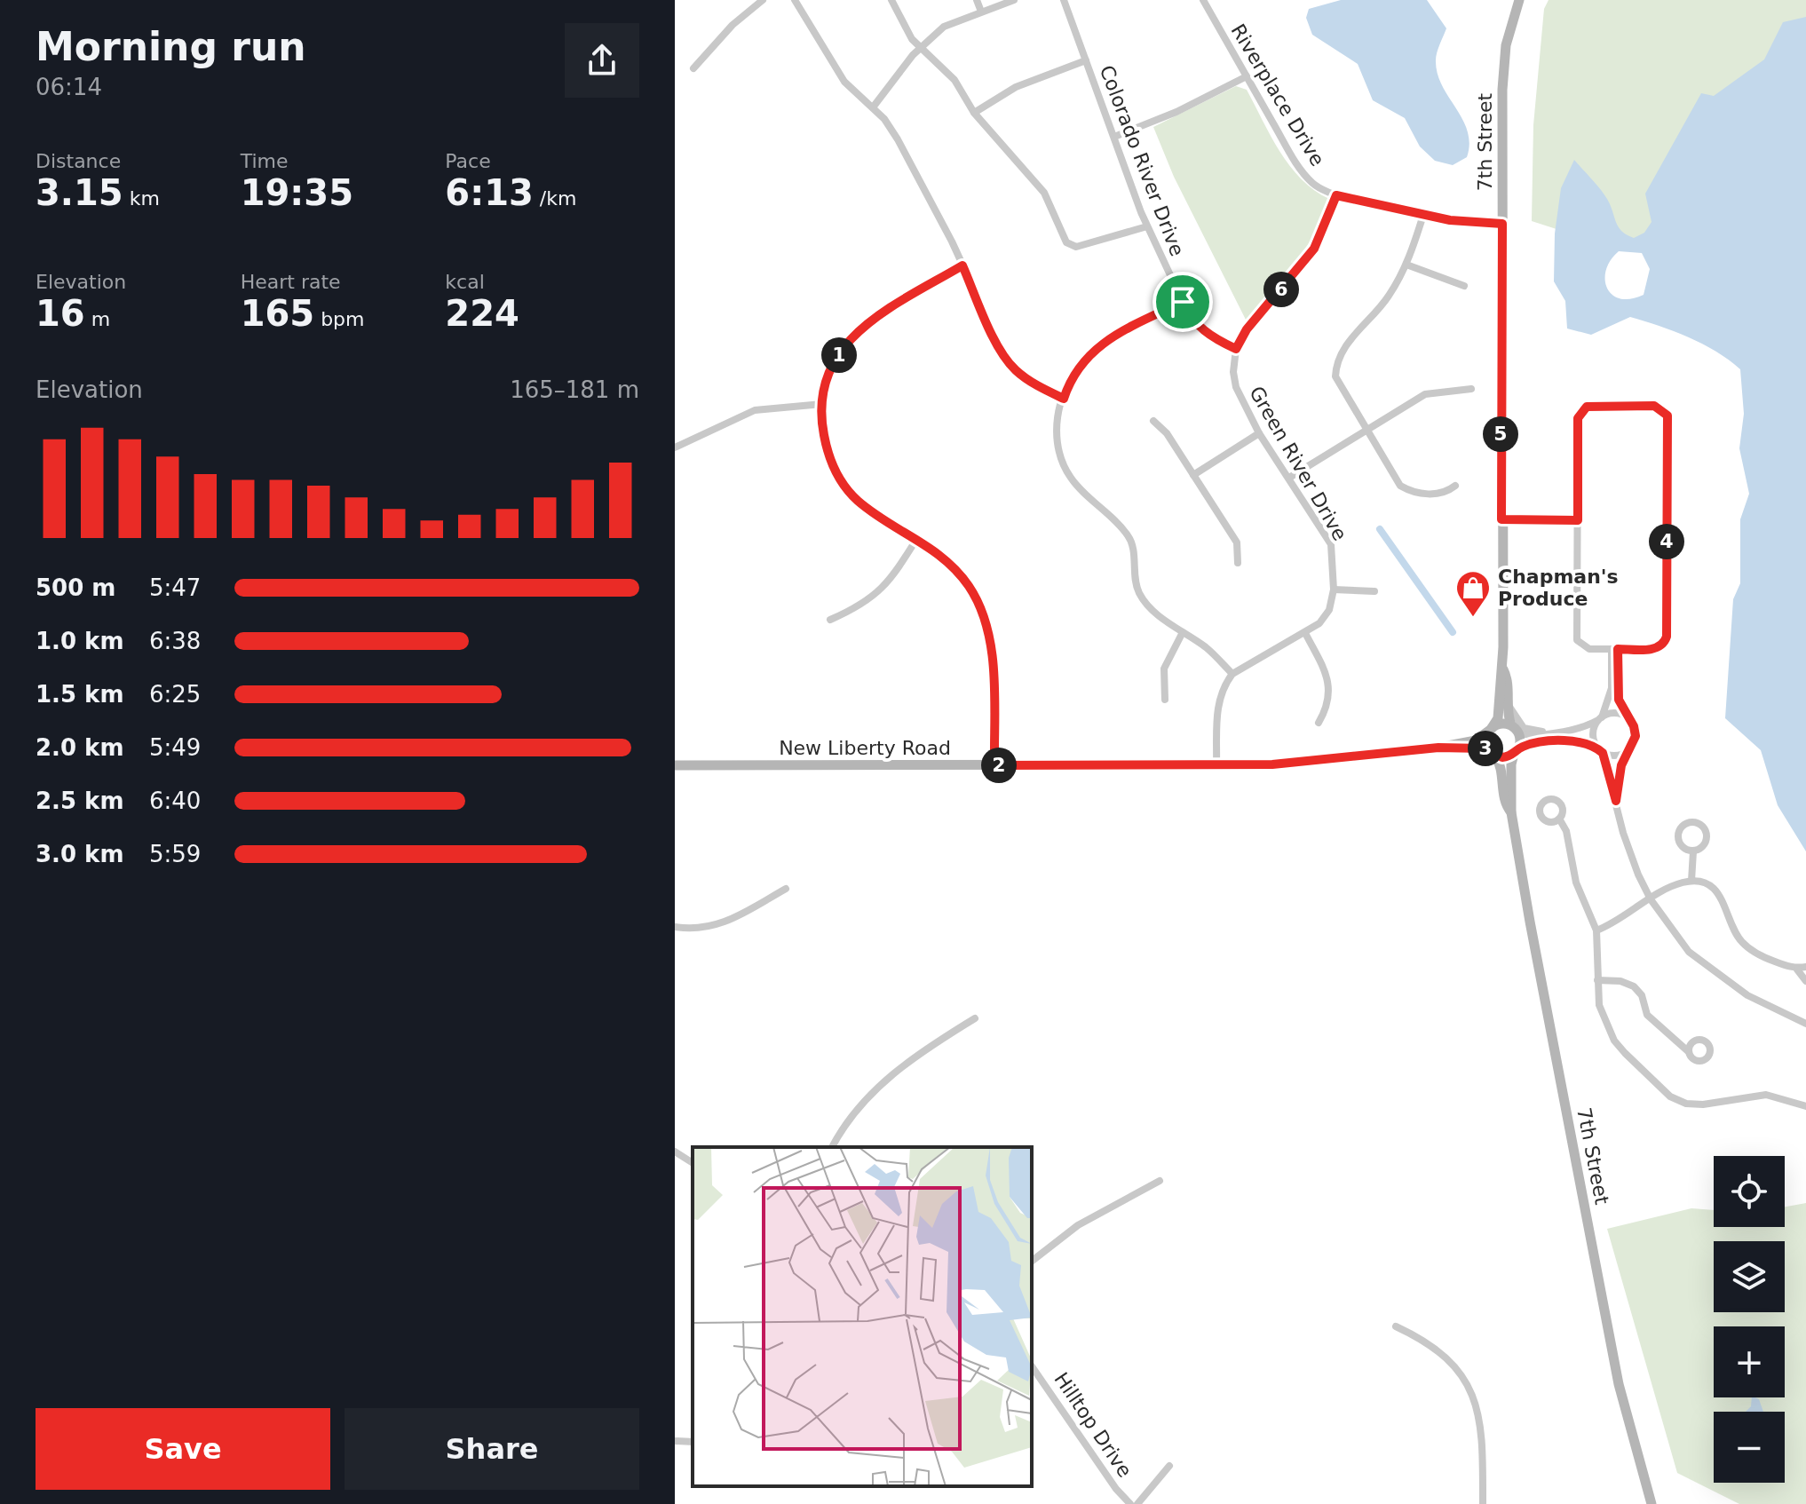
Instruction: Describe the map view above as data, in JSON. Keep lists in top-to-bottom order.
{
  "streets": {
    "street": [
      "Riverplace Drive",
      "7th Street",
      "Colorado River Drive",
      "Green River Drive",
      "New Liberty Road",
      "Hilltop Drive"
    ]
  },
  "crossings": [
    ["Riverplace Drive", "7th Street"],
    ["7th Street", "New Liberty Road"],
    ["Colorado River Drive", "Green River Drive"]
  ],
  "places": {
    "shop": ["Chapman's Produce"]
  },
  "page": {
    "heading": ["Morning run", "06:14"],
    "stats": [
      ["Distance", "3.15 km"],
      ["Time", "19:35"],
      ["Pace", "6:13 /km"],
      ["Elevation", "16 m"],
      ["Heart rate", "165 bpm"],
      ["kcal", "224"]
    ],
    "pins": [
      "6",
      "1",
      "5",
      "4",
      "3",
      "2"
    ],
    "chart": ["Elevation", "165–181 m"],
    "list": [
      {
        "name": "500 m",
        "note": "5:47"
      },
      {
        "name": "1.0 km",
        "note": "6:38"
      },
      {
        "name": "1.5 km",
        "note": "6:25"
      },
      {
        "name": "2.0 km",
        "note": "5:49"
      },
      {
        "name": "2.5 km",
        "note": "6:40"
      },
      {
        "name": "3.0 km",
        "note": "5:59"
      }
    ],
    "map_buttons": ["+", "−"],
    "buttons": ["Save", "Share"]
  }
}
